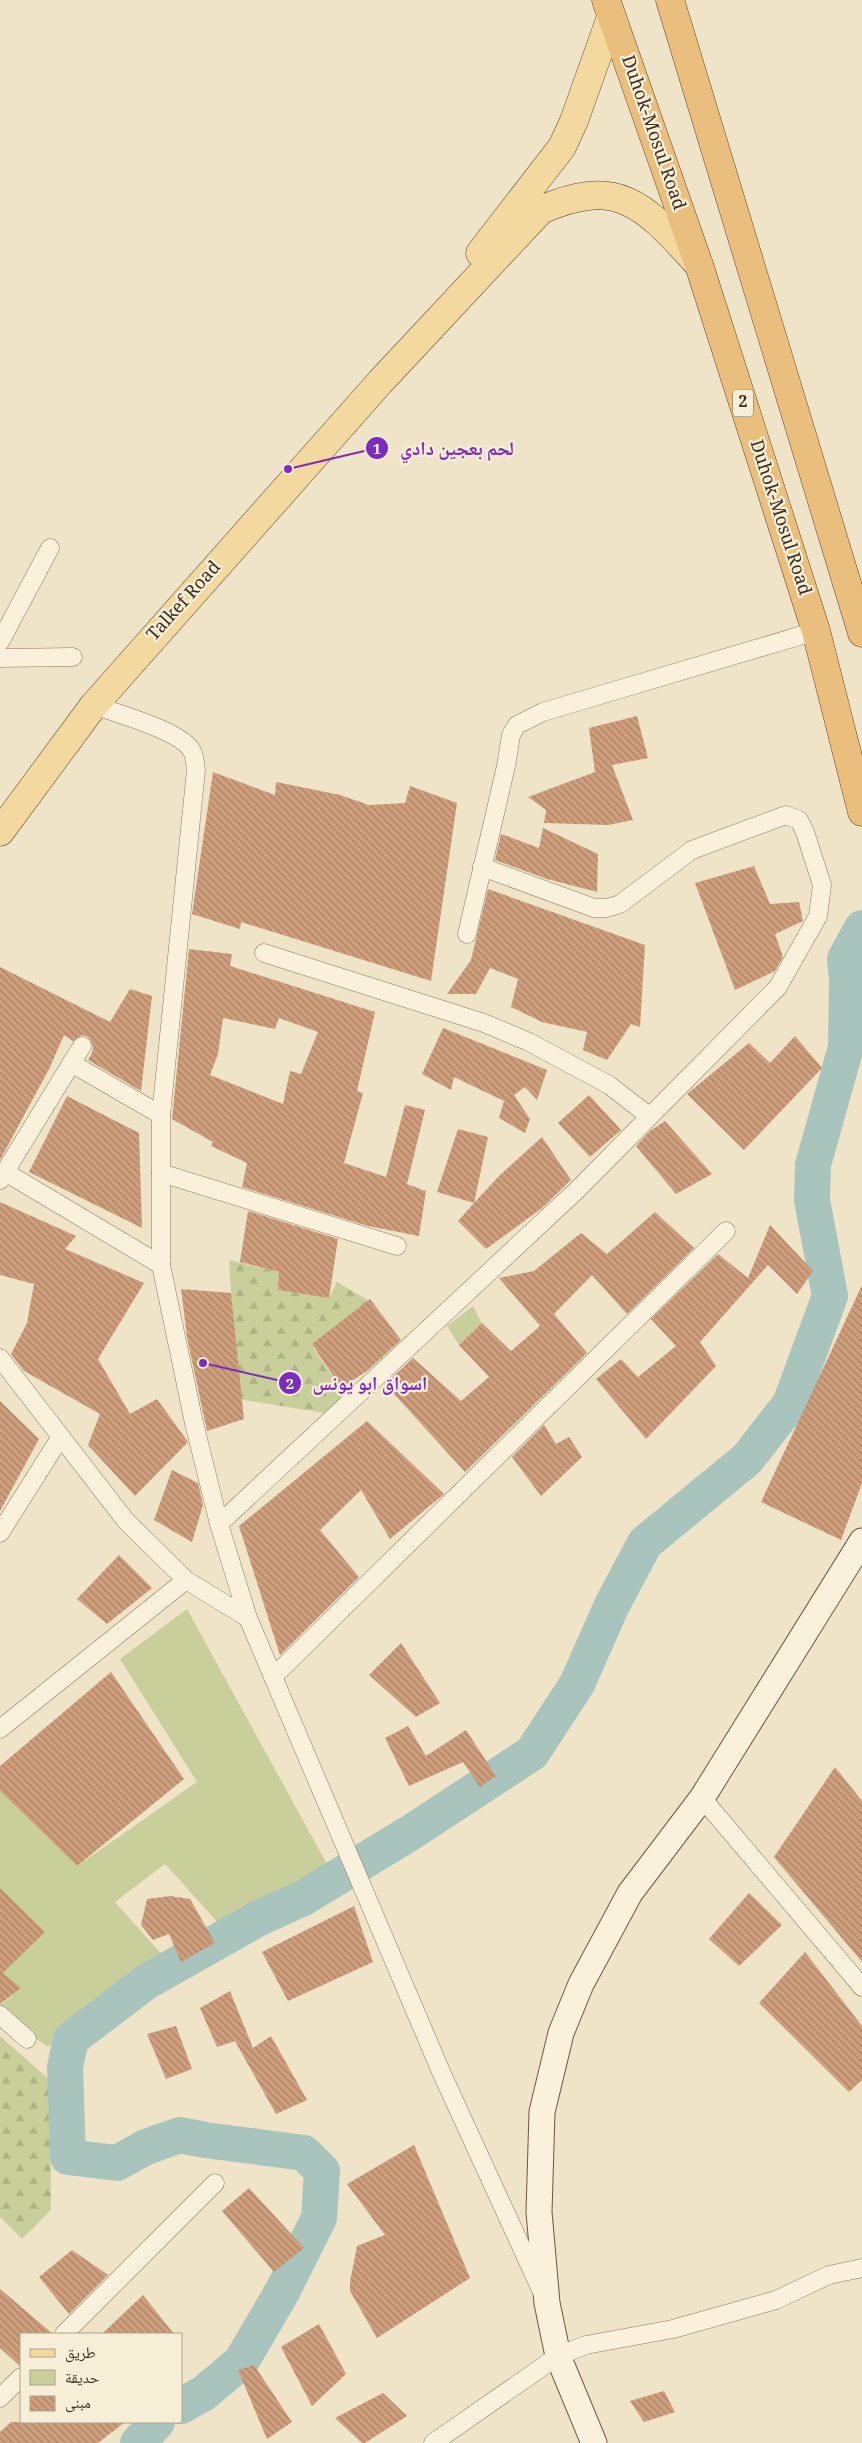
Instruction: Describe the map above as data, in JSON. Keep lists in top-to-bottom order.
{
  "streets": {
    "highway": ["Duhok-Mosul Road", "2"],
    "main road": ["Talkef Road"]
  },
  "places": ["لحم بعجين دادي", "اسواق ابو يونس"],
  "legend": ["طريق", "حديقة", "مبنى"]
}
